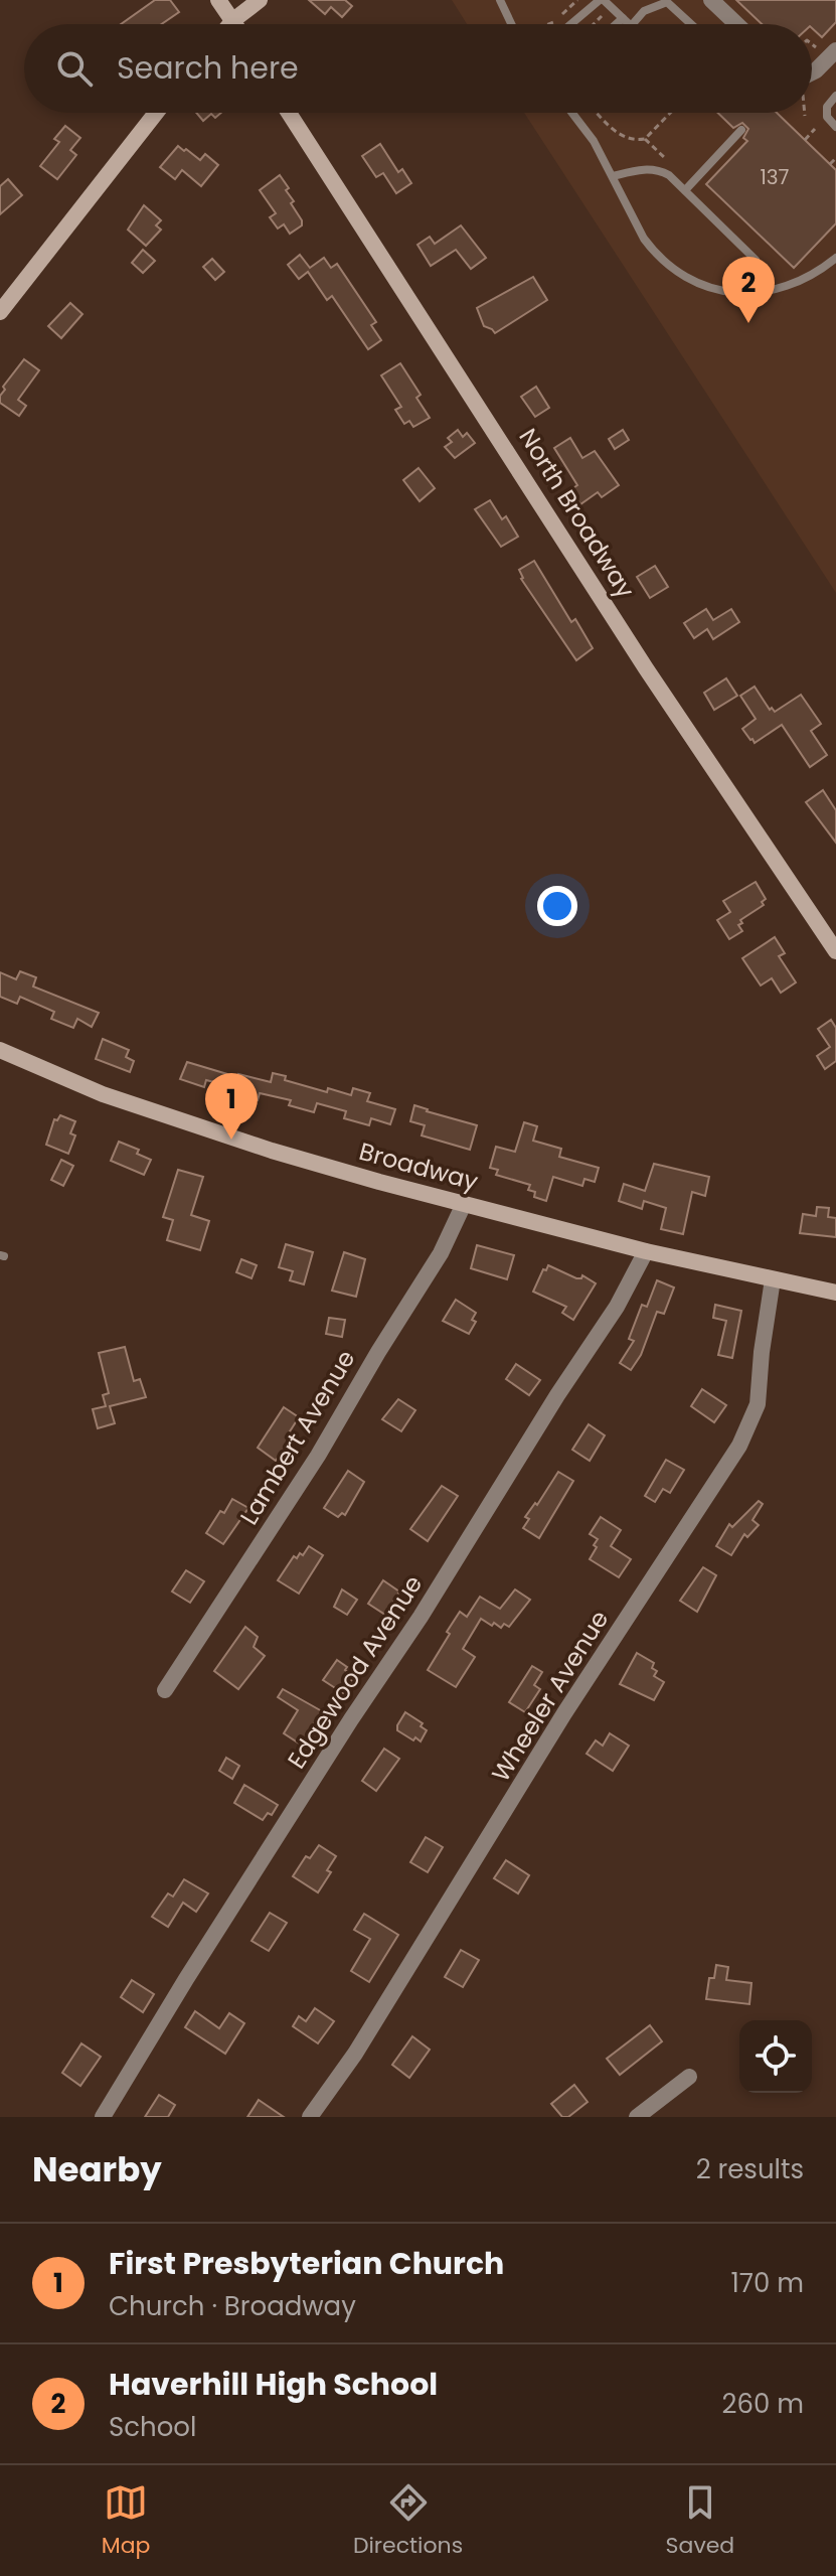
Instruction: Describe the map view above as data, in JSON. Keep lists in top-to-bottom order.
{
  "streets": {
    "main road": ["North Broadway", "Broadway"],
    "street": ["Lambert Avenue", "Edgewood Avenue", "Wheeler Avenue"]
  },
  "crossings": [
    ["Broadway", "Lambert Avenue"],
    ["Broadway", "Edgewood Avenue"],
    ["Broadway", "Wheeler Avenue"]
  ],
  "house_numbers": ["137"],
  "page": {
    "search": "Search here",
    "pins": ["2", "1"],
    "heading": ["Nearby", "2 results"],
    "list": [
      {
        "mark": "1",
        "name": "First Presbyterian Church",
        "note": "Church · Broadway",
        "value": "170 m"
      },
      {
        "mark": "2",
        "name": "Haverhill High School",
        "note": "School",
        "value": "260 m"
      }
    ],
    "nav": ["Map", "Directions", "Saved"]
  }
}
